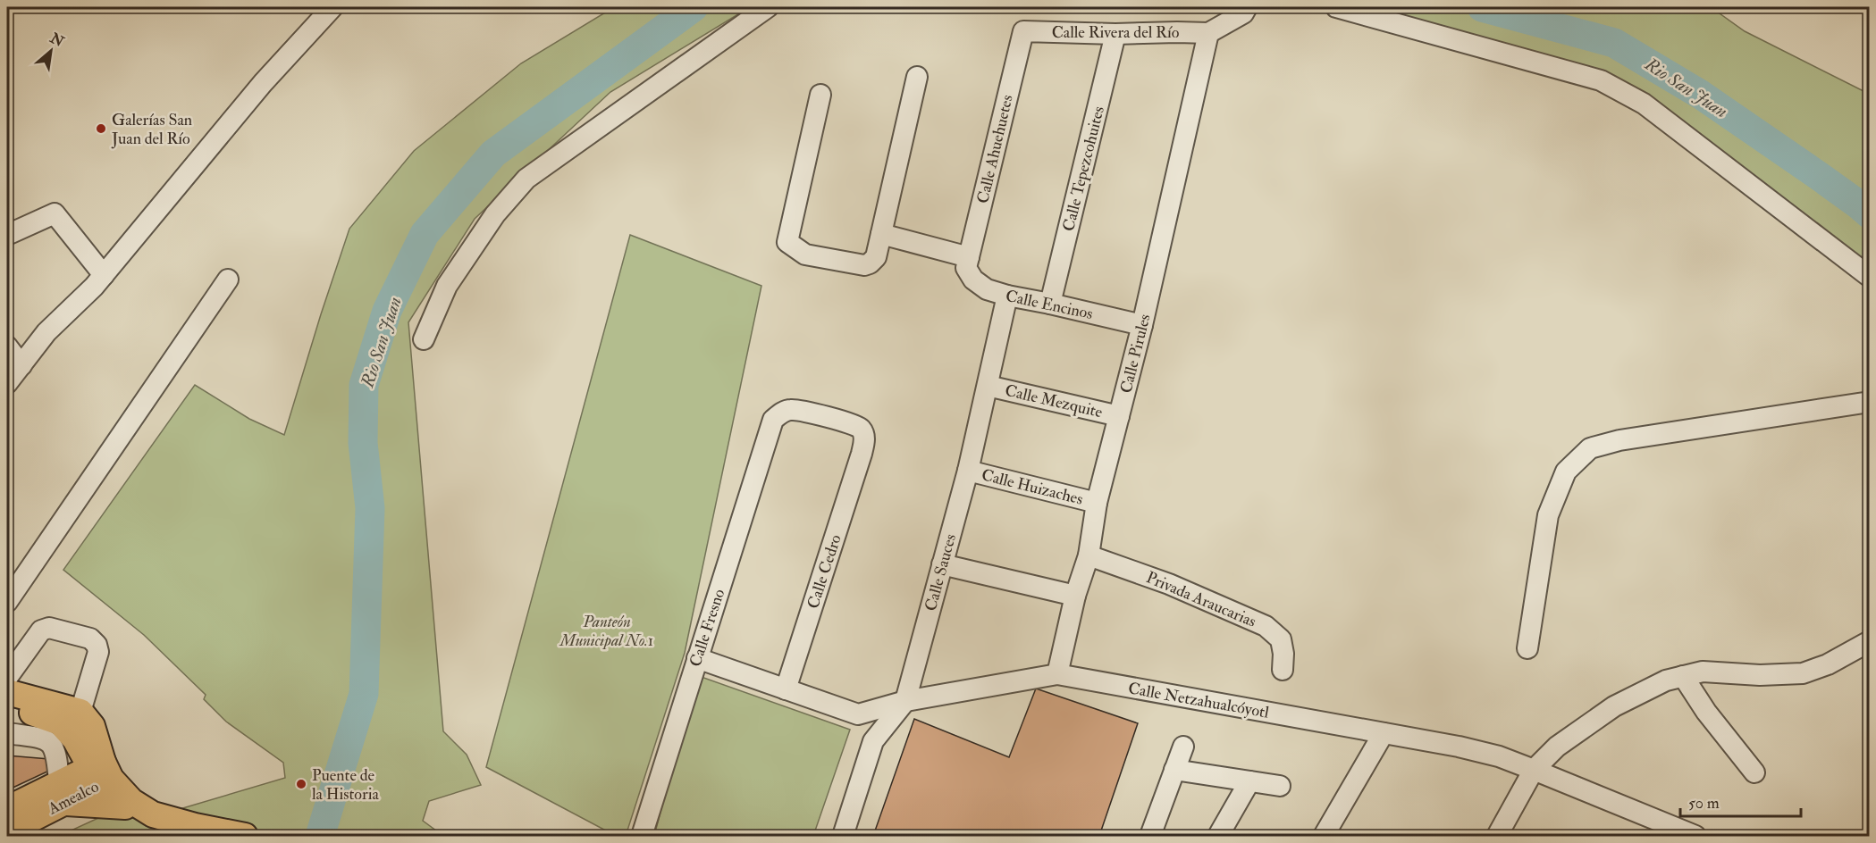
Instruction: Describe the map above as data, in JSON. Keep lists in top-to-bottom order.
{
  "streets": {
    "main road": ["Amealco"],
    "street": [
      "Calle Rivera del Río",
      "Calle Ahuehuetes",
      "Calle Tepezcohuites",
      "Calle Encinos",
      "Calle Pirules",
      "Calle Mezquite",
      "Calle Huizaches",
      "Calle Cedro",
      "Calle Sauces",
      "Privada Araucarias",
      "Calle Fresno",
      "Calle Netzahualcóyotl"
    ]
  },
  "crossings": [
    ["Calle Rivera del Río", "Calle Ahuehuetes"],
    ["Calle Rivera del Río", "Calle Tepezcohuites"],
    ["Calle Rivera del Río", "Calle Pirules"],
    ["Calle Ahuehuetes", "Calle Encinos"],
    ["Calle Tepezcohuites", "Calle Encinos"],
    ["Calle Encinos", "Calle Pirules"],
    ["Calle Encinos", "Calle Sauces"],
    ["Calle Pirules", "Calle Mezquite"],
    ["Calle Pirules", "Calle Huizaches"],
    ["Calle Pirules", "Privada Araucarias"],
    ["Calle Pirules", "Calle Netzahualcóyotl"],
    ["Calle Mezquite", "Calle Sauces"],
    ["Calle Huizaches", "Calle Sauces"],
    ["Calle Cedro", "Calle Fresno"],
    ["Calle Cedro", "Calle Netzahualcóyotl"],
    ["Calle Sauces", "Calle Netzahualcóyotl"],
    ["Calle Fresno", "Calle Netzahualcóyotl"]
  ],
  "water": ["Rio San Juan"],
  "parks": ["Panteón Municipal No.1"],
  "places": ["Galerías San Juan del Río", "Puente de la Historia"],
  "scale_bar": "50 m",
  "north": "top right"
}
